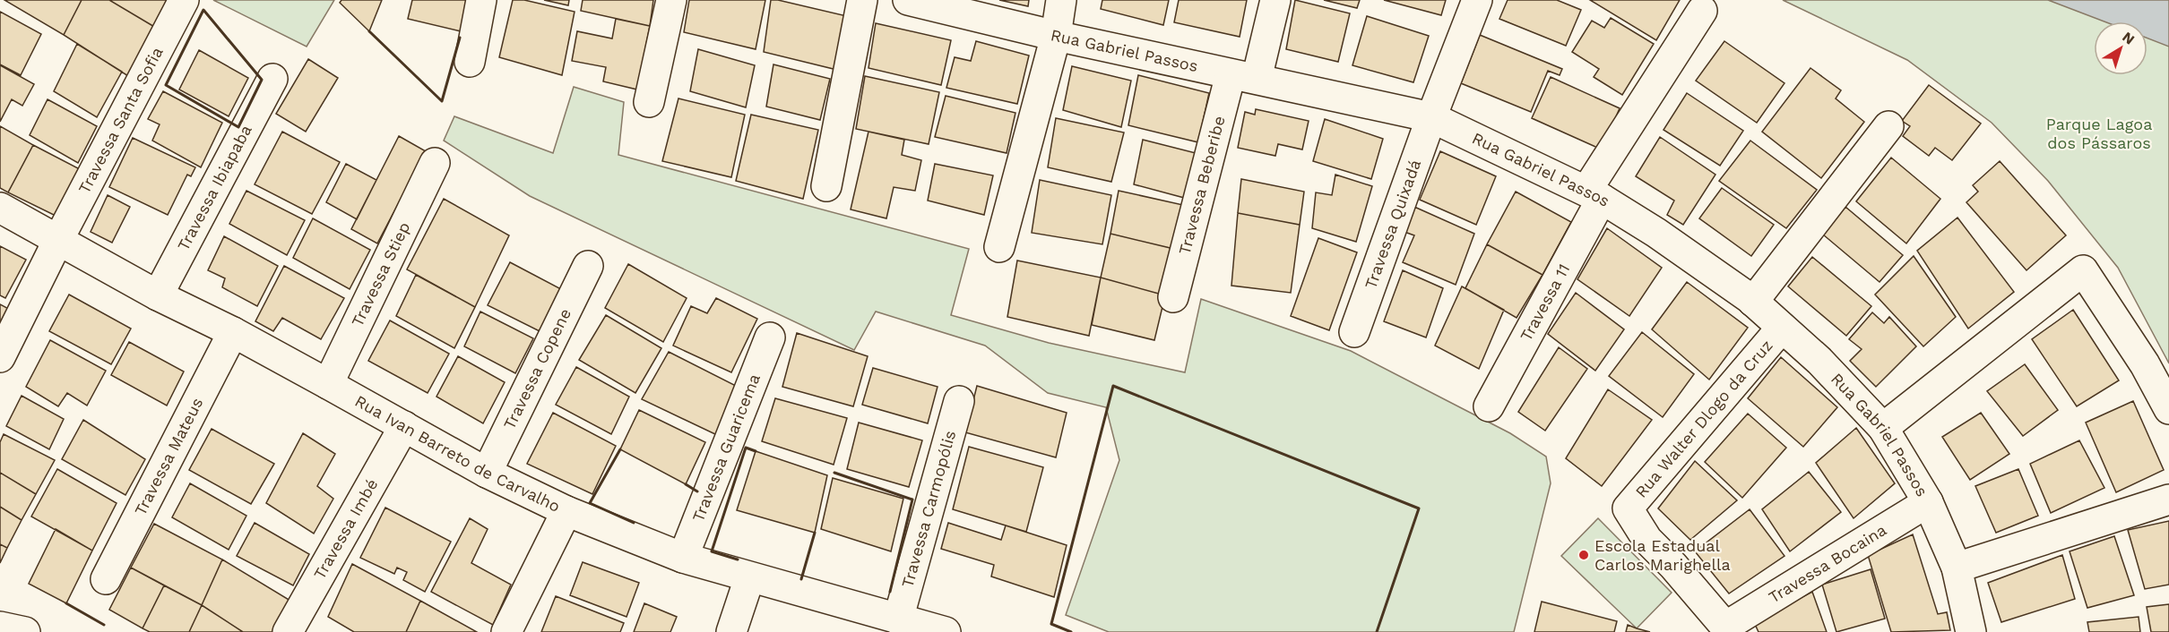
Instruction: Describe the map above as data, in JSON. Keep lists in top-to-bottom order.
{
  "streets": {
    "street": [
      "Rua Gabriel Passos",
      "Travessa Santa Sofia",
      "Travessa Beberibe",
      "Travessa Ibiapaba",
      "Travessa Quixadá",
      "Travessa Stiep",
      "Travessa 11",
      "Travessa Copene",
      "Rua Walter Dlogo da Cruz",
      "Travessa Guaricema",
      "Rua Ivan Barreto de Carvalho",
      "Travessa Mateus",
      "Travessa Carmopólis",
      "Travessa Imbé",
      "Travessa Bocaina"
    ]
  },
  "crossings": [
    ["Rua Gabriel Passos", "Travessa Beberibe"],
    ["Rua Gabriel Passos", "Travessa Quixadá"],
    ["Rua Gabriel Passos", "Travessa 11"],
    ["Rua Gabriel Passos", "Rua Walter Dlogo da Cruz"],
    ["Rua Gabriel Passos", "Travessa Bocaina"],
    ["Travessa Santa Sofia", "Rua Ivan Barreto de Carvalho"],
    ["Travessa Ibiapaba", "Rua Ivan Barreto de Carvalho"],
    ["Travessa Stiep", "Rua Ivan Barreto de Carvalho"],
    ["Travessa Copene", "Rua Ivan Barreto de Carvalho"],
    ["Rua Walter Dlogo da Cruz", "Travessa Bocaina"],
    ["Travessa Guaricema", "Rua Ivan Barreto de Carvalho"],
    ["Rua Ivan Barreto de Carvalho", "Travessa Mateus"],
    ["Rua Ivan Barreto de Carvalho", "Travessa Carmopólis"],
    ["Rua Ivan Barreto de Carvalho", "Travessa Imbé"]
  ],
  "parks": ["Parque Lagoa dos Pássaros"],
  "places": ["Escola Estadual Carlos Marighella"],
  "north": "top right"
}
